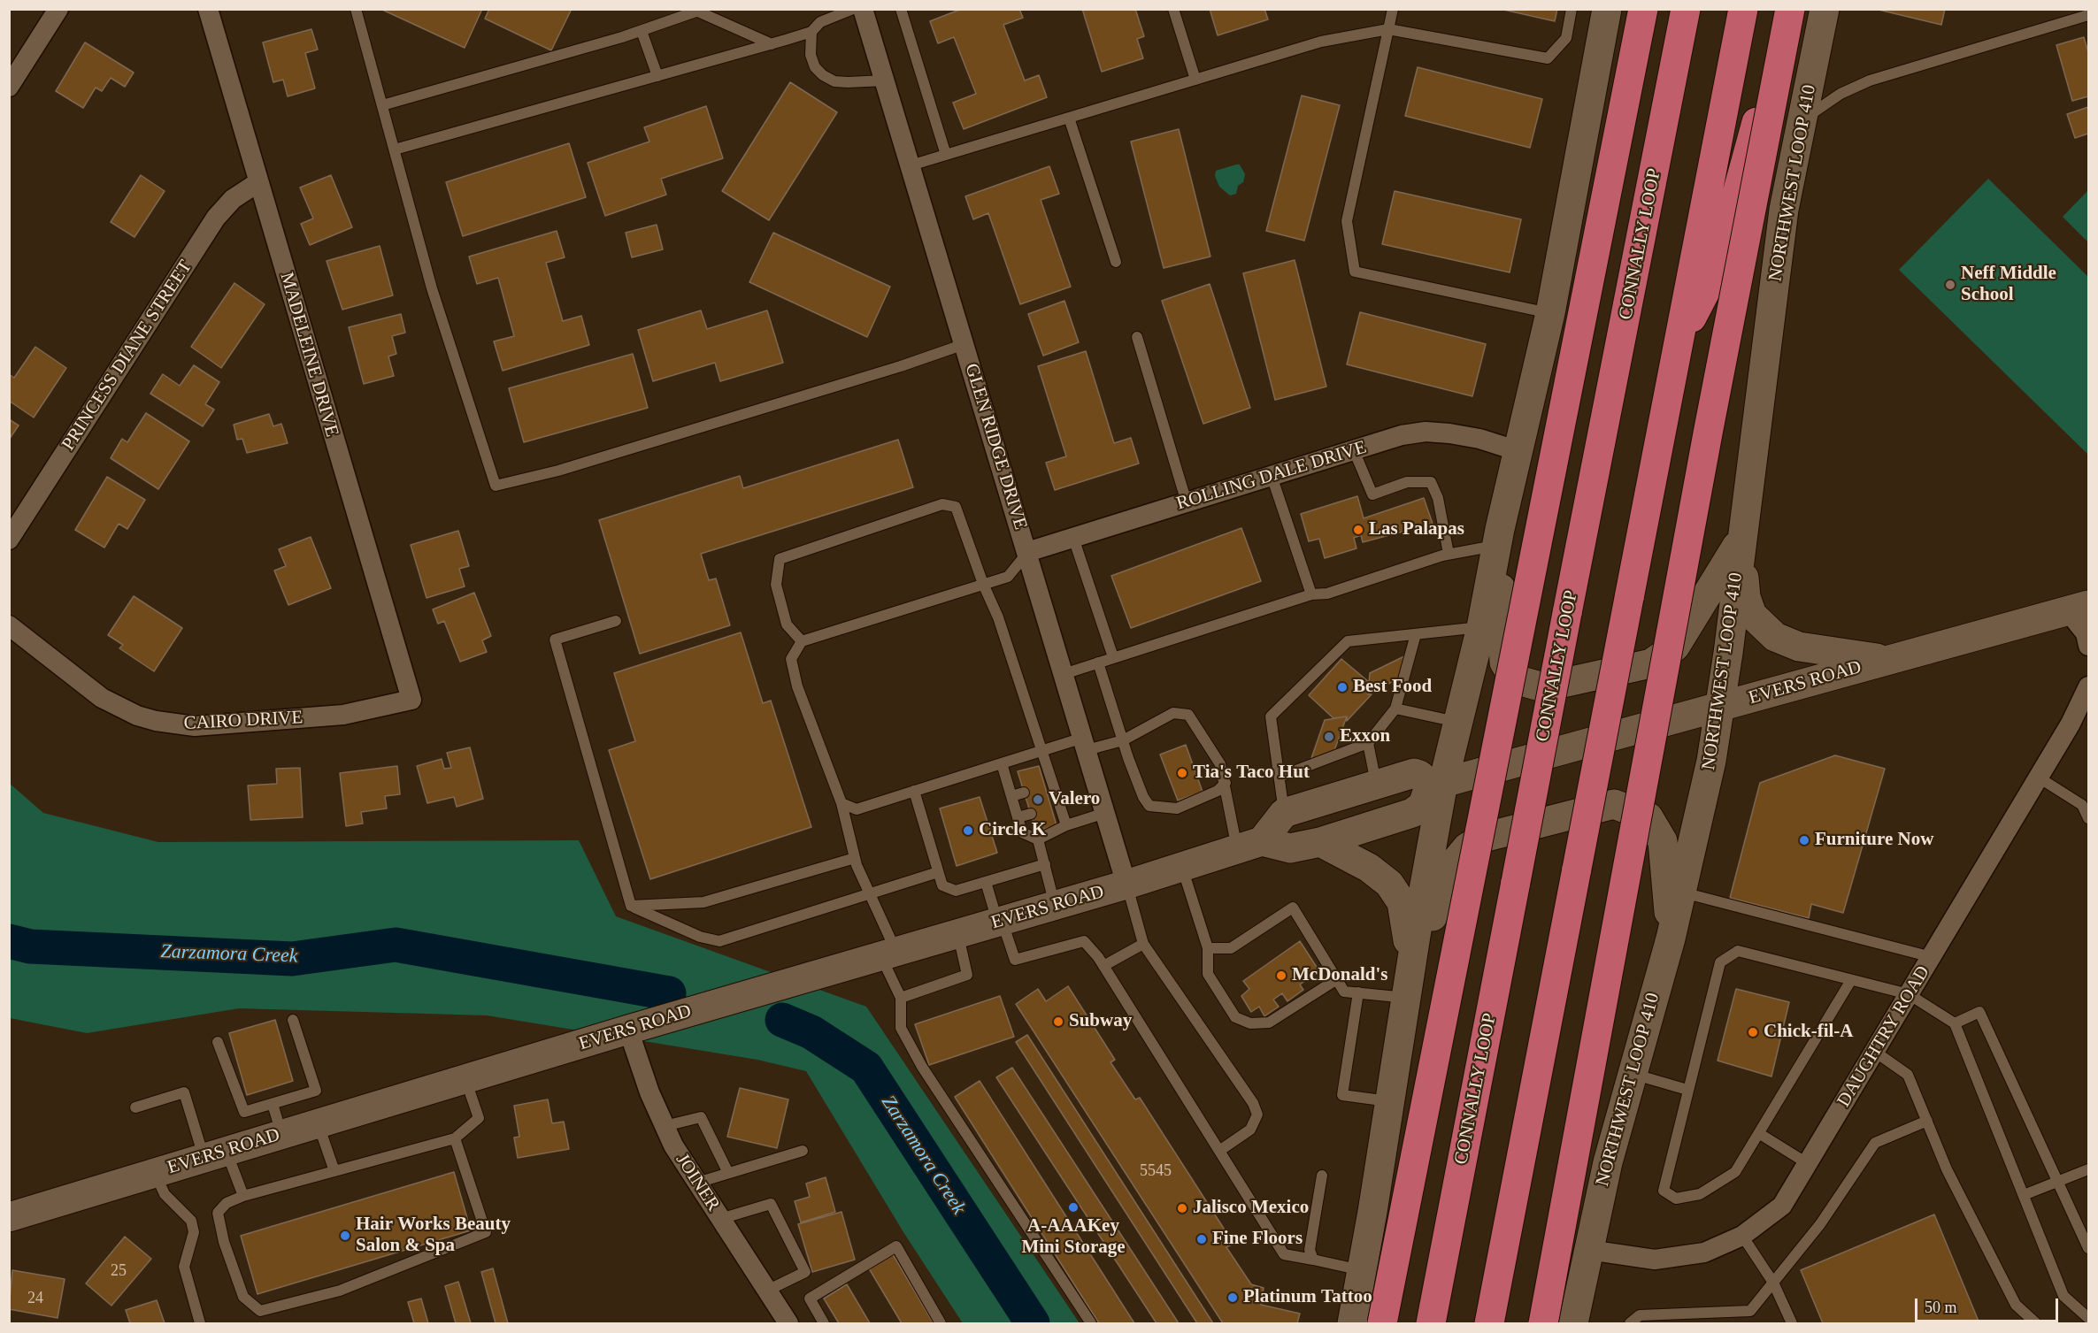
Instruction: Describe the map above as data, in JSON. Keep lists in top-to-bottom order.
{
  "streets": {
    "highway": ["CONNALLY LOOP"],
    "main road": ["NORTHWEST LOOP 410", "EVERS ROAD"],
    "street": [
      "MADELEINE DRIVE",
      "PRINCESS DIANE STREET",
      "GLEN RIDGE DRIVE",
      "ROLLING DALE DRIVE",
      "CAIRO DRIVE",
      "DAUGHTRY ROAD",
      "JOINER"
    ]
  },
  "crossings": [
    ["NORTHWEST LOOP 410", "EVERS ROAD"],
    ["NORTHWEST LOOP 410", "DAUGHTRY ROAD"],
    ["MADELEINE DRIVE", "PRINCESS DIANE STREET"],
    ["MADELEINE DRIVE", "CAIRO DRIVE"],
    ["GLEN RIDGE DRIVE", "ROLLING DALE DRIVE"],
    ["GLEN RIDGE DRIVE", "EVERS ROAD"],
    ["EVERS ROAD", "JOINER"]
  ],
  "water": ["Zarzamora Creek"],
  "places": [
    "Neff Middle School",
    "Las Palapas",
    "Best Food",
    "Exxon",
    "Tia's Taco Hut",
    "Valero",
    "Circle K",
    "Furniture Now",
    "McDonald's",
    "Subway",
    "Chick-fil-A",
    "A-AAAKey Mini Storage",
    "Jalisco Mexico",
    "Hair Works Beauty Salon & Spa",
    "Fine Floors",
    "Platinum Tattoo"
  ],
  "house_numbers": ["5545", "25", "24"],
  "scale_bar": "50 m"
}
